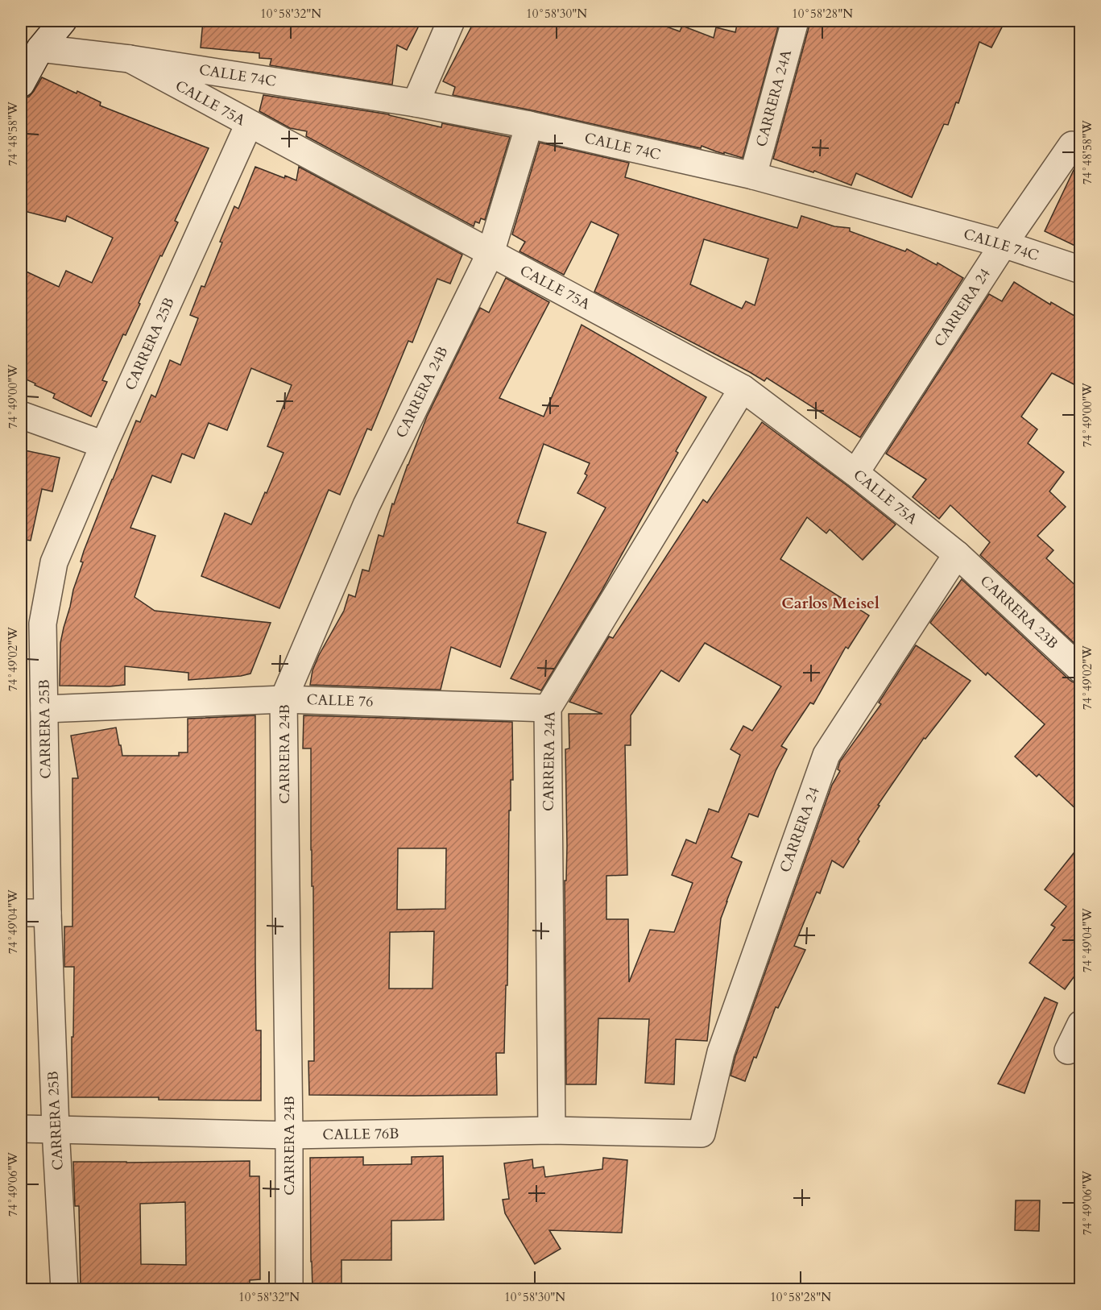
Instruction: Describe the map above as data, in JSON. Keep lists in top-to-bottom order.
{
  "streets": {
    "street": [
      "CALLE 74C",
      "CARRERA 24A",
      "CALLE 75A",
      "CARRERA 24",
      "CARRERA 25B",
      "CARRERA 24B",
      "CARRERA 23B",
      "CALLE 76",
      "CALLE 76B"
    ]
  },
  "crossings": [
    ["CALLE 74C", "CARRERA 24A"],
    ["CALLE 74C", "CALLE 75A"],
    ["CALLE 74C", "CARRERA 24"],
    ["CALLE 74C", "CARRERA 24B"],
    ["CARRERA 24A", "CALLE 75A"],
    ["CARRERA 24A", "CALLE 76"],
    ["CARRERA 24A", "CALLE 76B"],
    ["CALLE 75A", "CARRERA 24"],
    ["CALLE 75A", "CARRERA 25B"],
    ["CALLE 75A", "CARRERA 24B"],
    ["CALLE 75A", "CARRERA 23B"],
    ["CARRERA 24", "CARRERA 23B"],
    ["CARRERA 24", "CALLE 76B"],
    ["CARRERA 25B", "CALLE 76"],
    ["CARRERA 25B", "CALLE 76B"],
    ["CARRERA 24B", "CALLE 76"],
    ["CARRERA 24B", "CALLE 76B"]
  ],
  "districts": ["Carlos Meisel"],
  "coordinates": [
    "10°58'32\"N",
    "10°58'30\"N",
    "10°58'28\"N",
    "74°48'58\"W",
    "74°49'00\"W",
    "74°49'02\"W",
    "74°49'04\"W",
    "74°49'06\"W"
  ]
}
